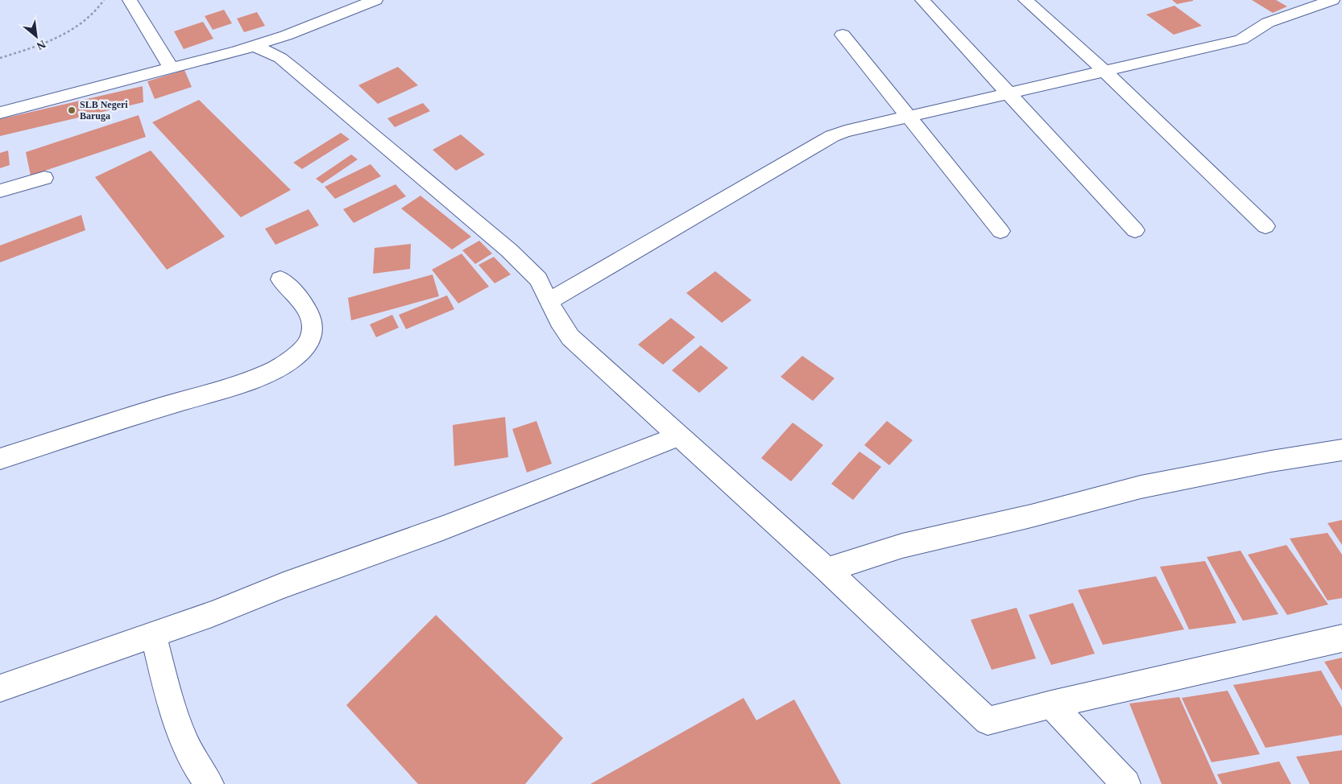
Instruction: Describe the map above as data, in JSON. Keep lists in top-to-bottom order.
{
  "places": ["SLB Negeri Baruga"],
  "north": "bottom right"
}
